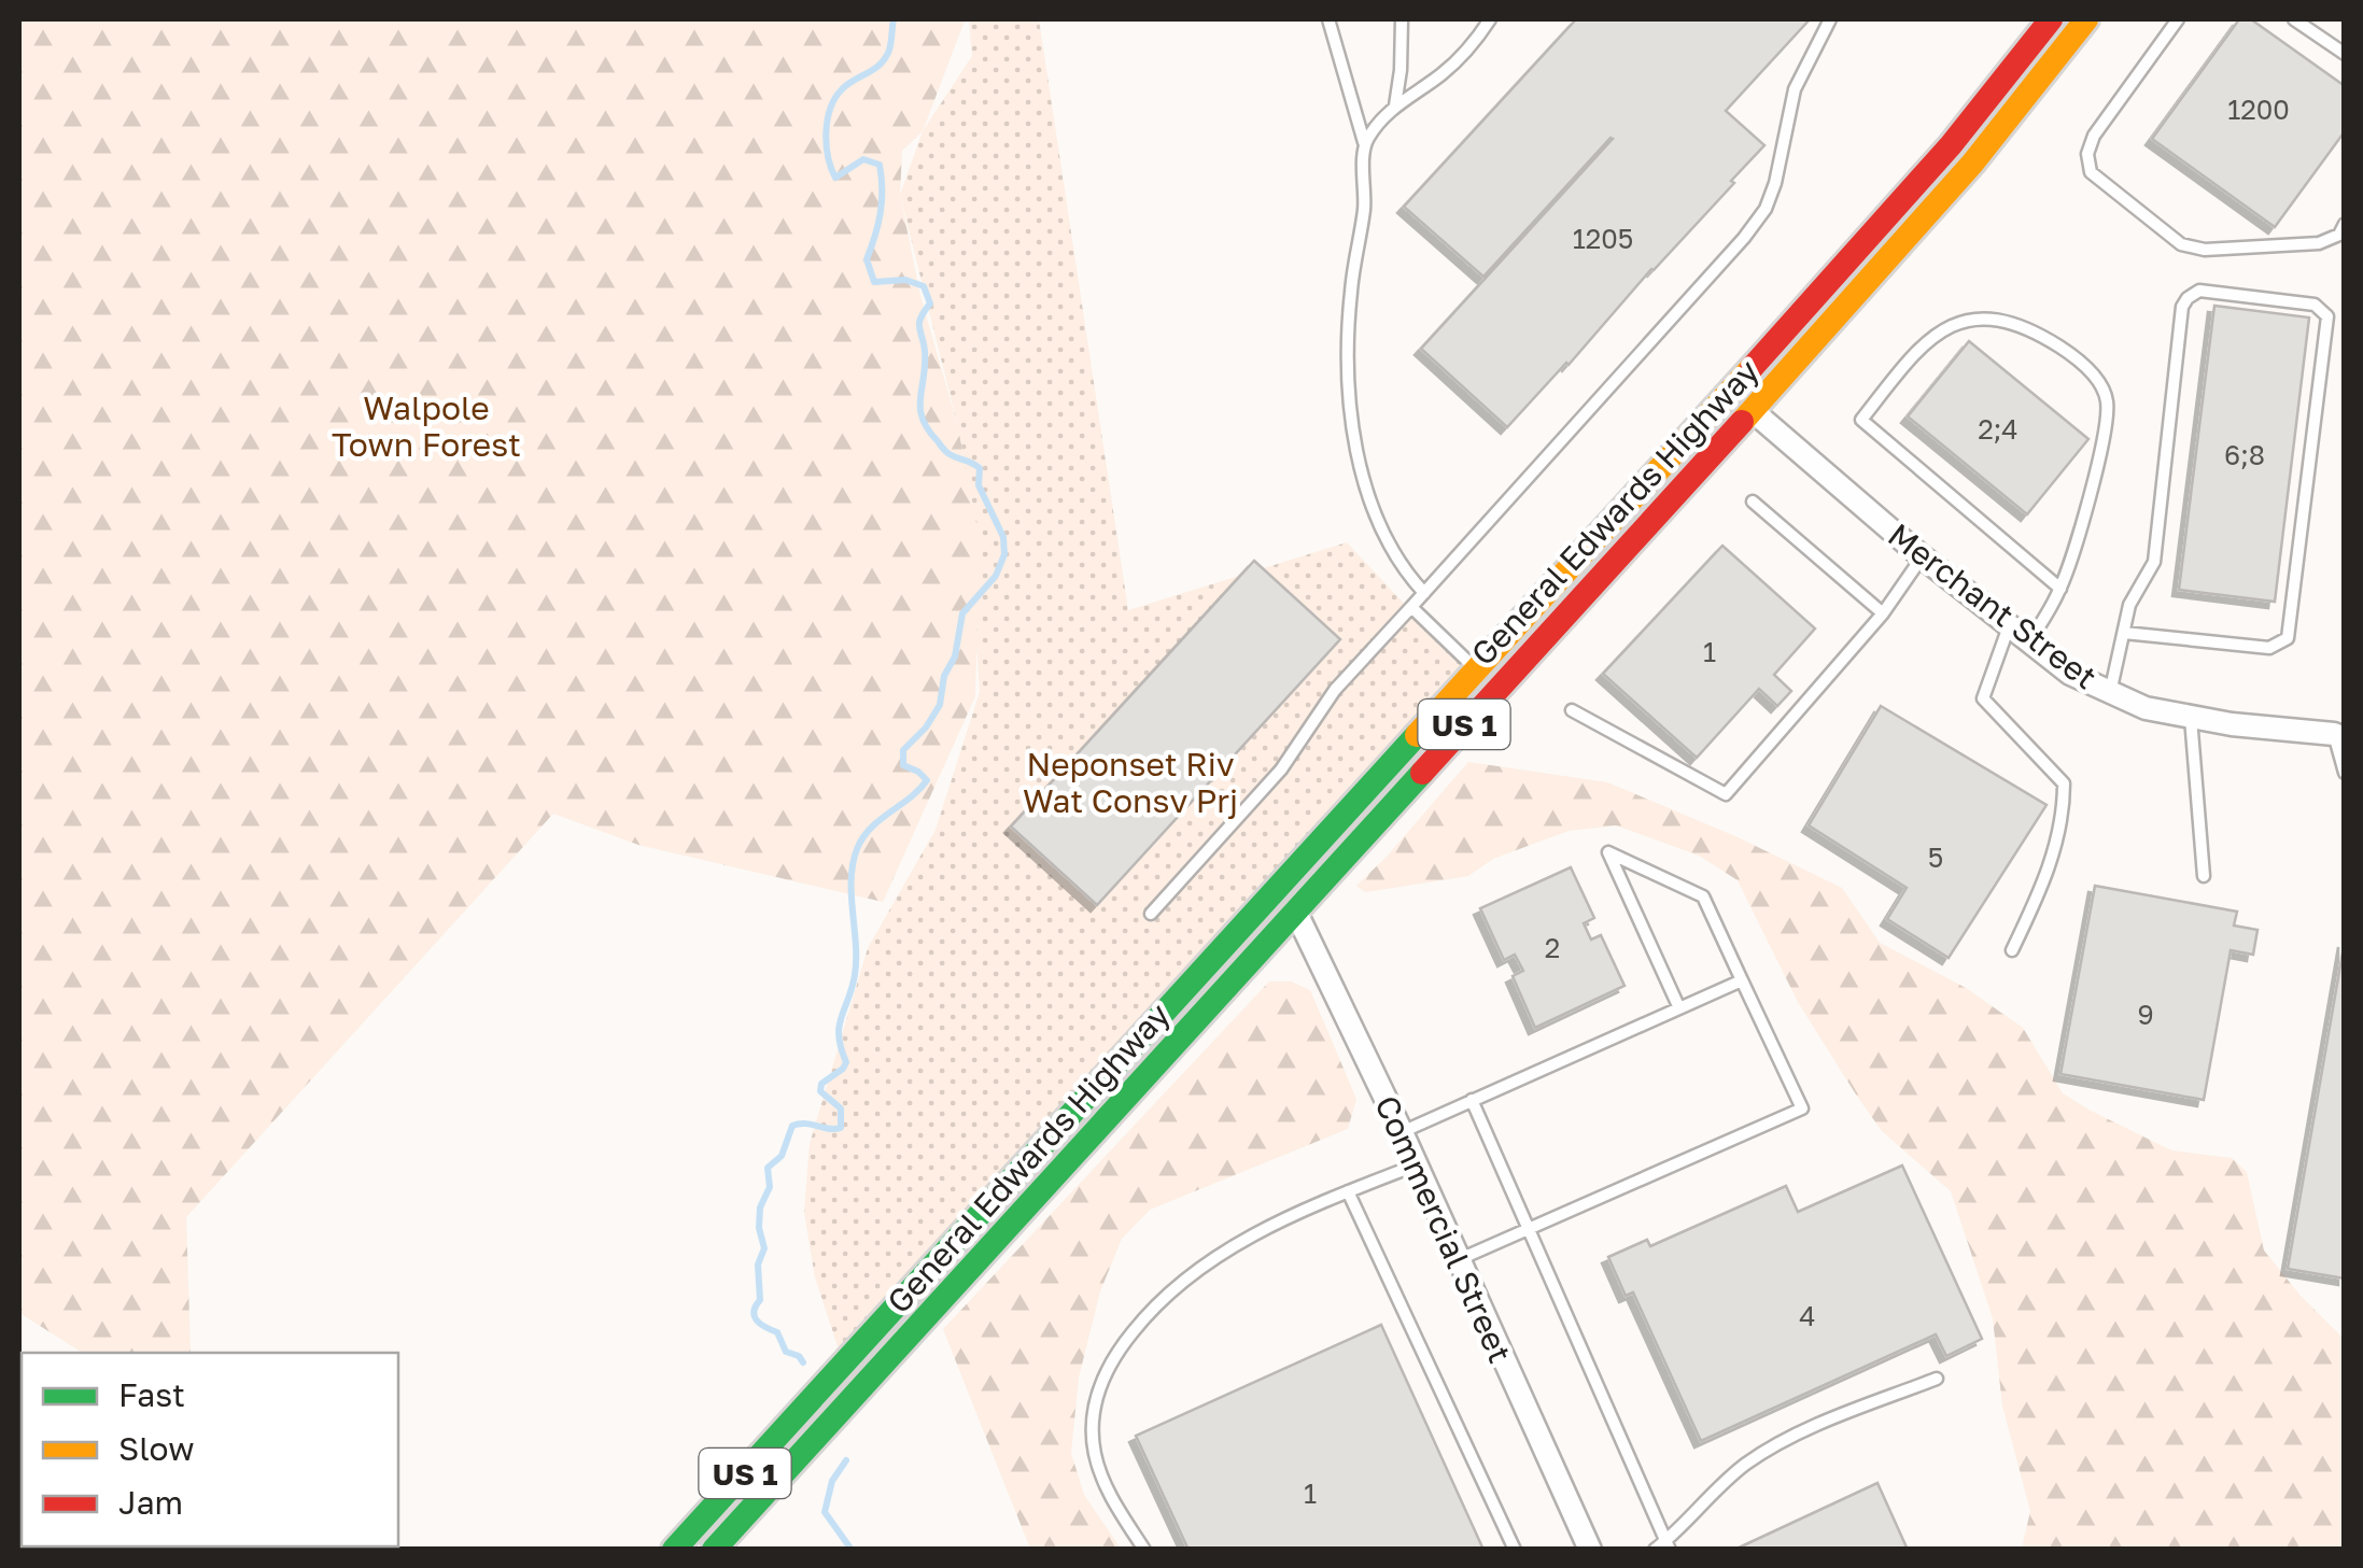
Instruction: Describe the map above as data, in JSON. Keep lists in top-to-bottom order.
{
  "streets": {
    "main road": ["General Edwards Highway", "US 1"],
    "street": ["Merchant Street", "Commercial Street"]
  },
  "crossings": [
    ["General Edwards Highway", "Merchant Street"],
    ["General Edwards Highway", "Commercial Street"]
  ],
  "parks": ["Walpole Town Forest", "Neponset Riv Wat Consv Prj"],
  "house_numbers": [
    "1200",
    "1205",
    "2;4",
    "6;8",
    "1",
    "5",
    "2",
    "9",
    "4",
    "1"
  ],
  "legend": ["Fast", "Slow", "Jam"]
}
